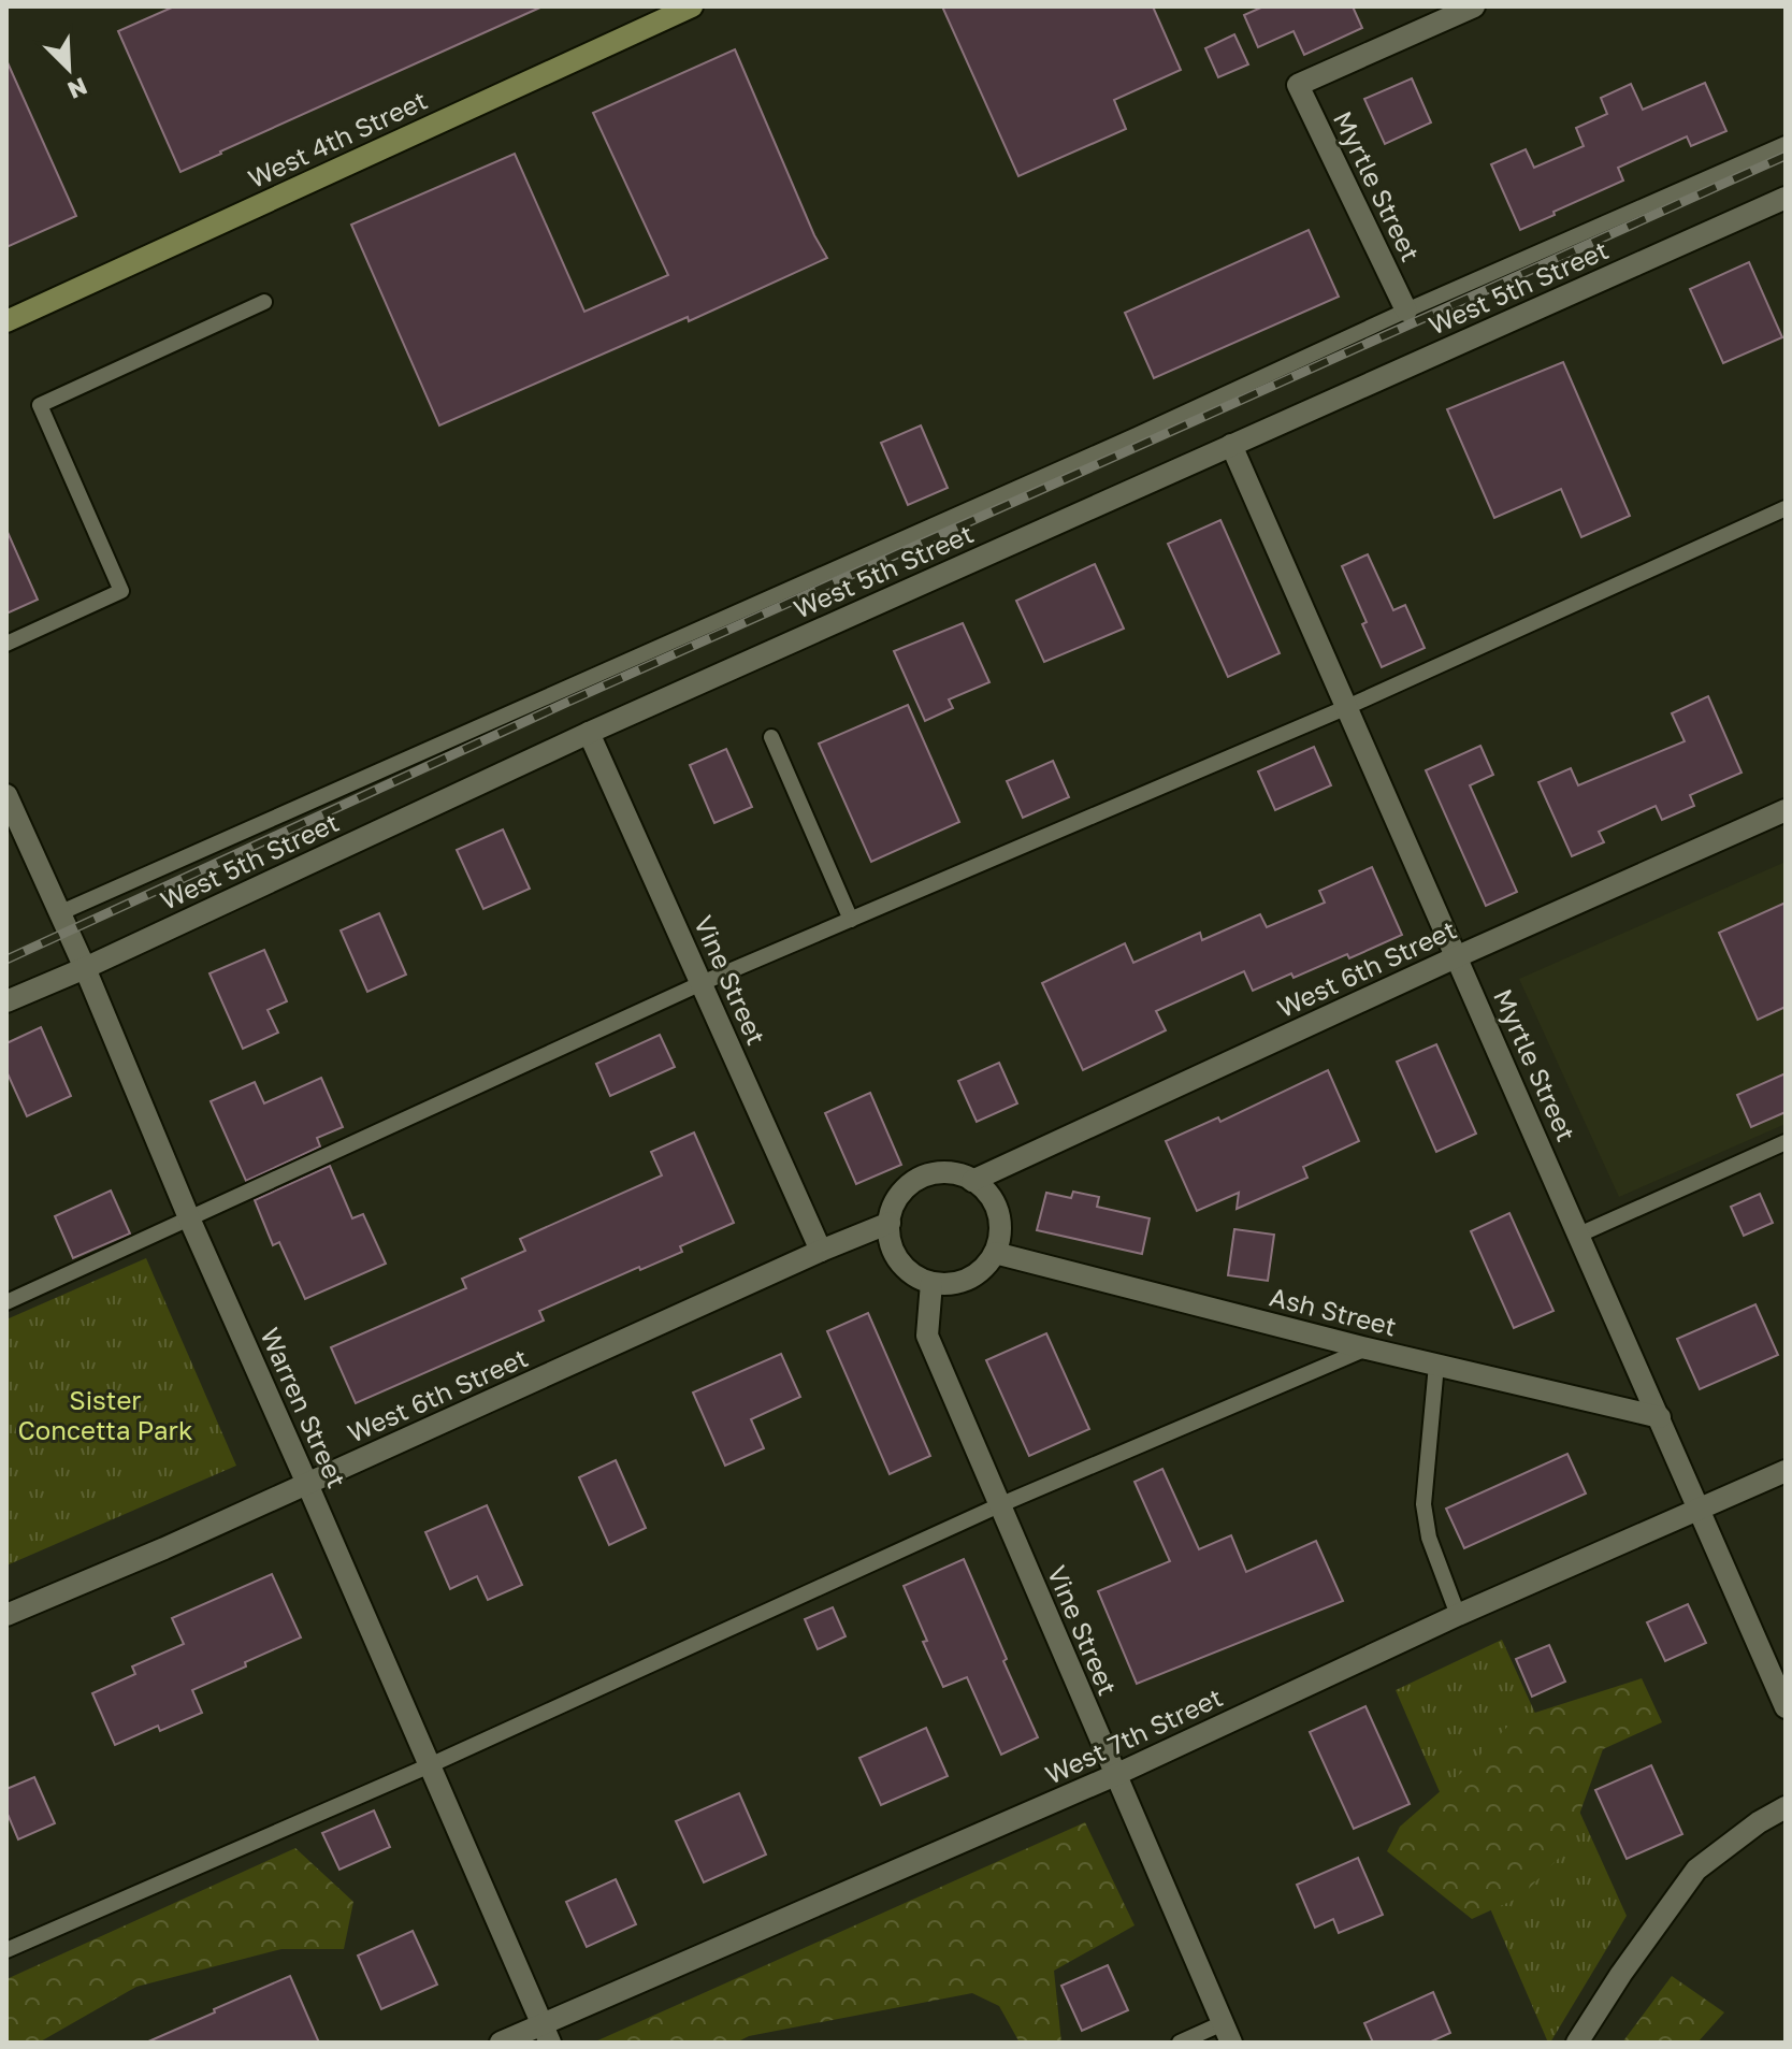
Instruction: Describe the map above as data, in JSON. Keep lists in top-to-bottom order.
{
  "streets": {
    "main road": ["West 4th Street"],
    "street": [
      "Myrtle Street",
      "West 5th Street",
      "West 6th Street",
      "Vine Street",
      "Ash Street",
      "Warren Street",
      "West 7th Street"
    ]
  },
  "crossings": [
    ["Myrtle Street", "West 5th Street"],
    ["Myrtle Street", "West 6th Street"],
    ["Myrtle Street", "Ash Street"],
    ["Myrtle Street", "West 7th Street"],
    ["West 5th Street", "Vine Street"],
    ["West 5th Street", "Warren Street"],
    ["West 6th Street", "Vine Street"],
    ["West 6th Street", "Ash Street"],
    ["West 6th Street", "Warren Street"],
    ["Vine Street", "Ash Street"],
    ["Vine Street", "West 7th Street"],
    ["Warren Street", "West 7th Street"]
  ],
  "parks": ["Sister Concetta Park"],
  "north": "bottom right"
}
